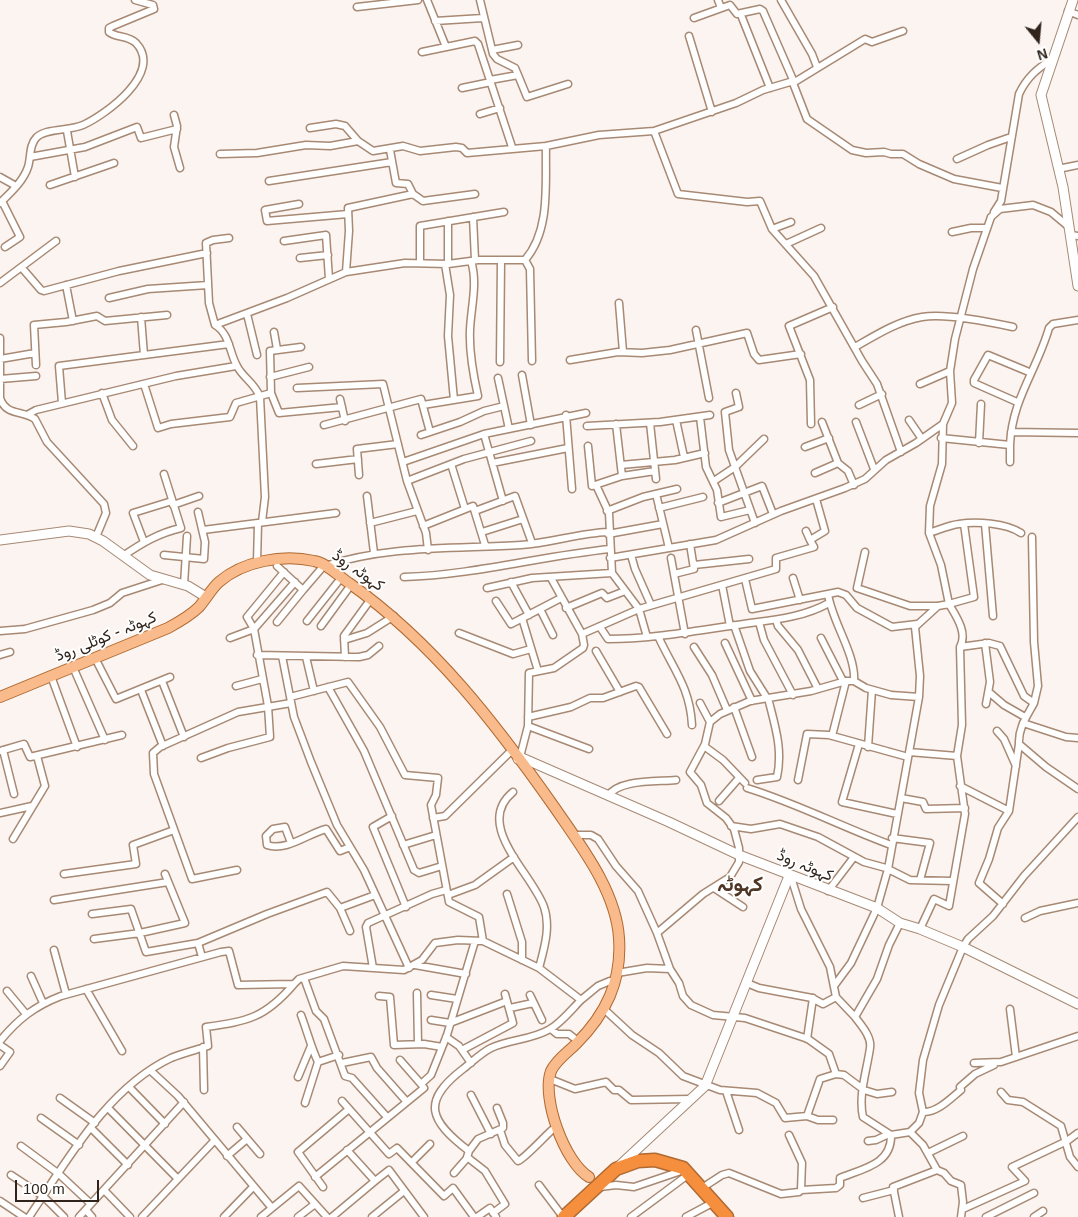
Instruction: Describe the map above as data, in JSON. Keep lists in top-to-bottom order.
{
  "streets": {
    "main road": ["کہوٹہ روڈ", "کہوٹہ - کوٹلی روڈ"]
  },
  "crossings": [
    ["کہوٹہ روڈ", "کہوٹہ - کوٹلی روڈ"]
  ],
  "districts": ["کہوٹہ"],
  "scale_bar": "100 m",
  "north": "bottom"
}
